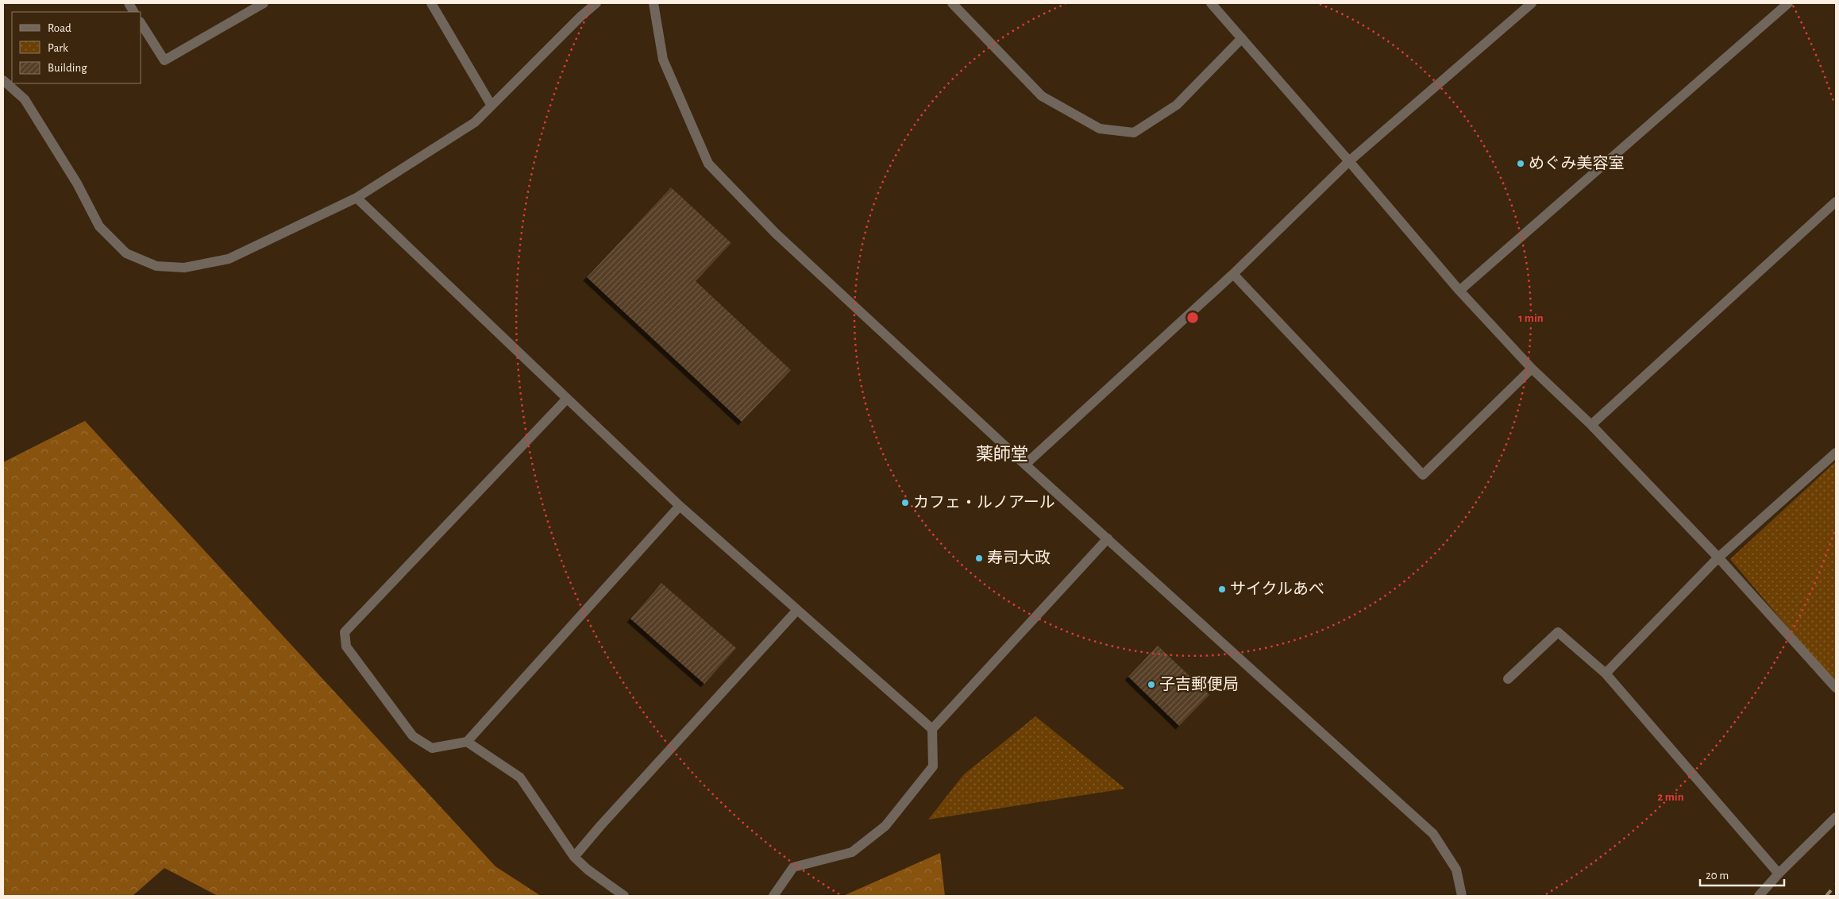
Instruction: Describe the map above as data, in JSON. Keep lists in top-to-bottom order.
{
  "districts": ["薬師堂"],
  "places": [
    "めぐみ美容室",
    "カフェ・ルノアール",
    "寿司大政",
    "サイクルあべ",
    "子吉郵便局"
  ],
  "legend": ["Road", "Park", "Building"],
  "scale_bar": "20 m",
  "rings": ["1 min", "2 min"]
}
